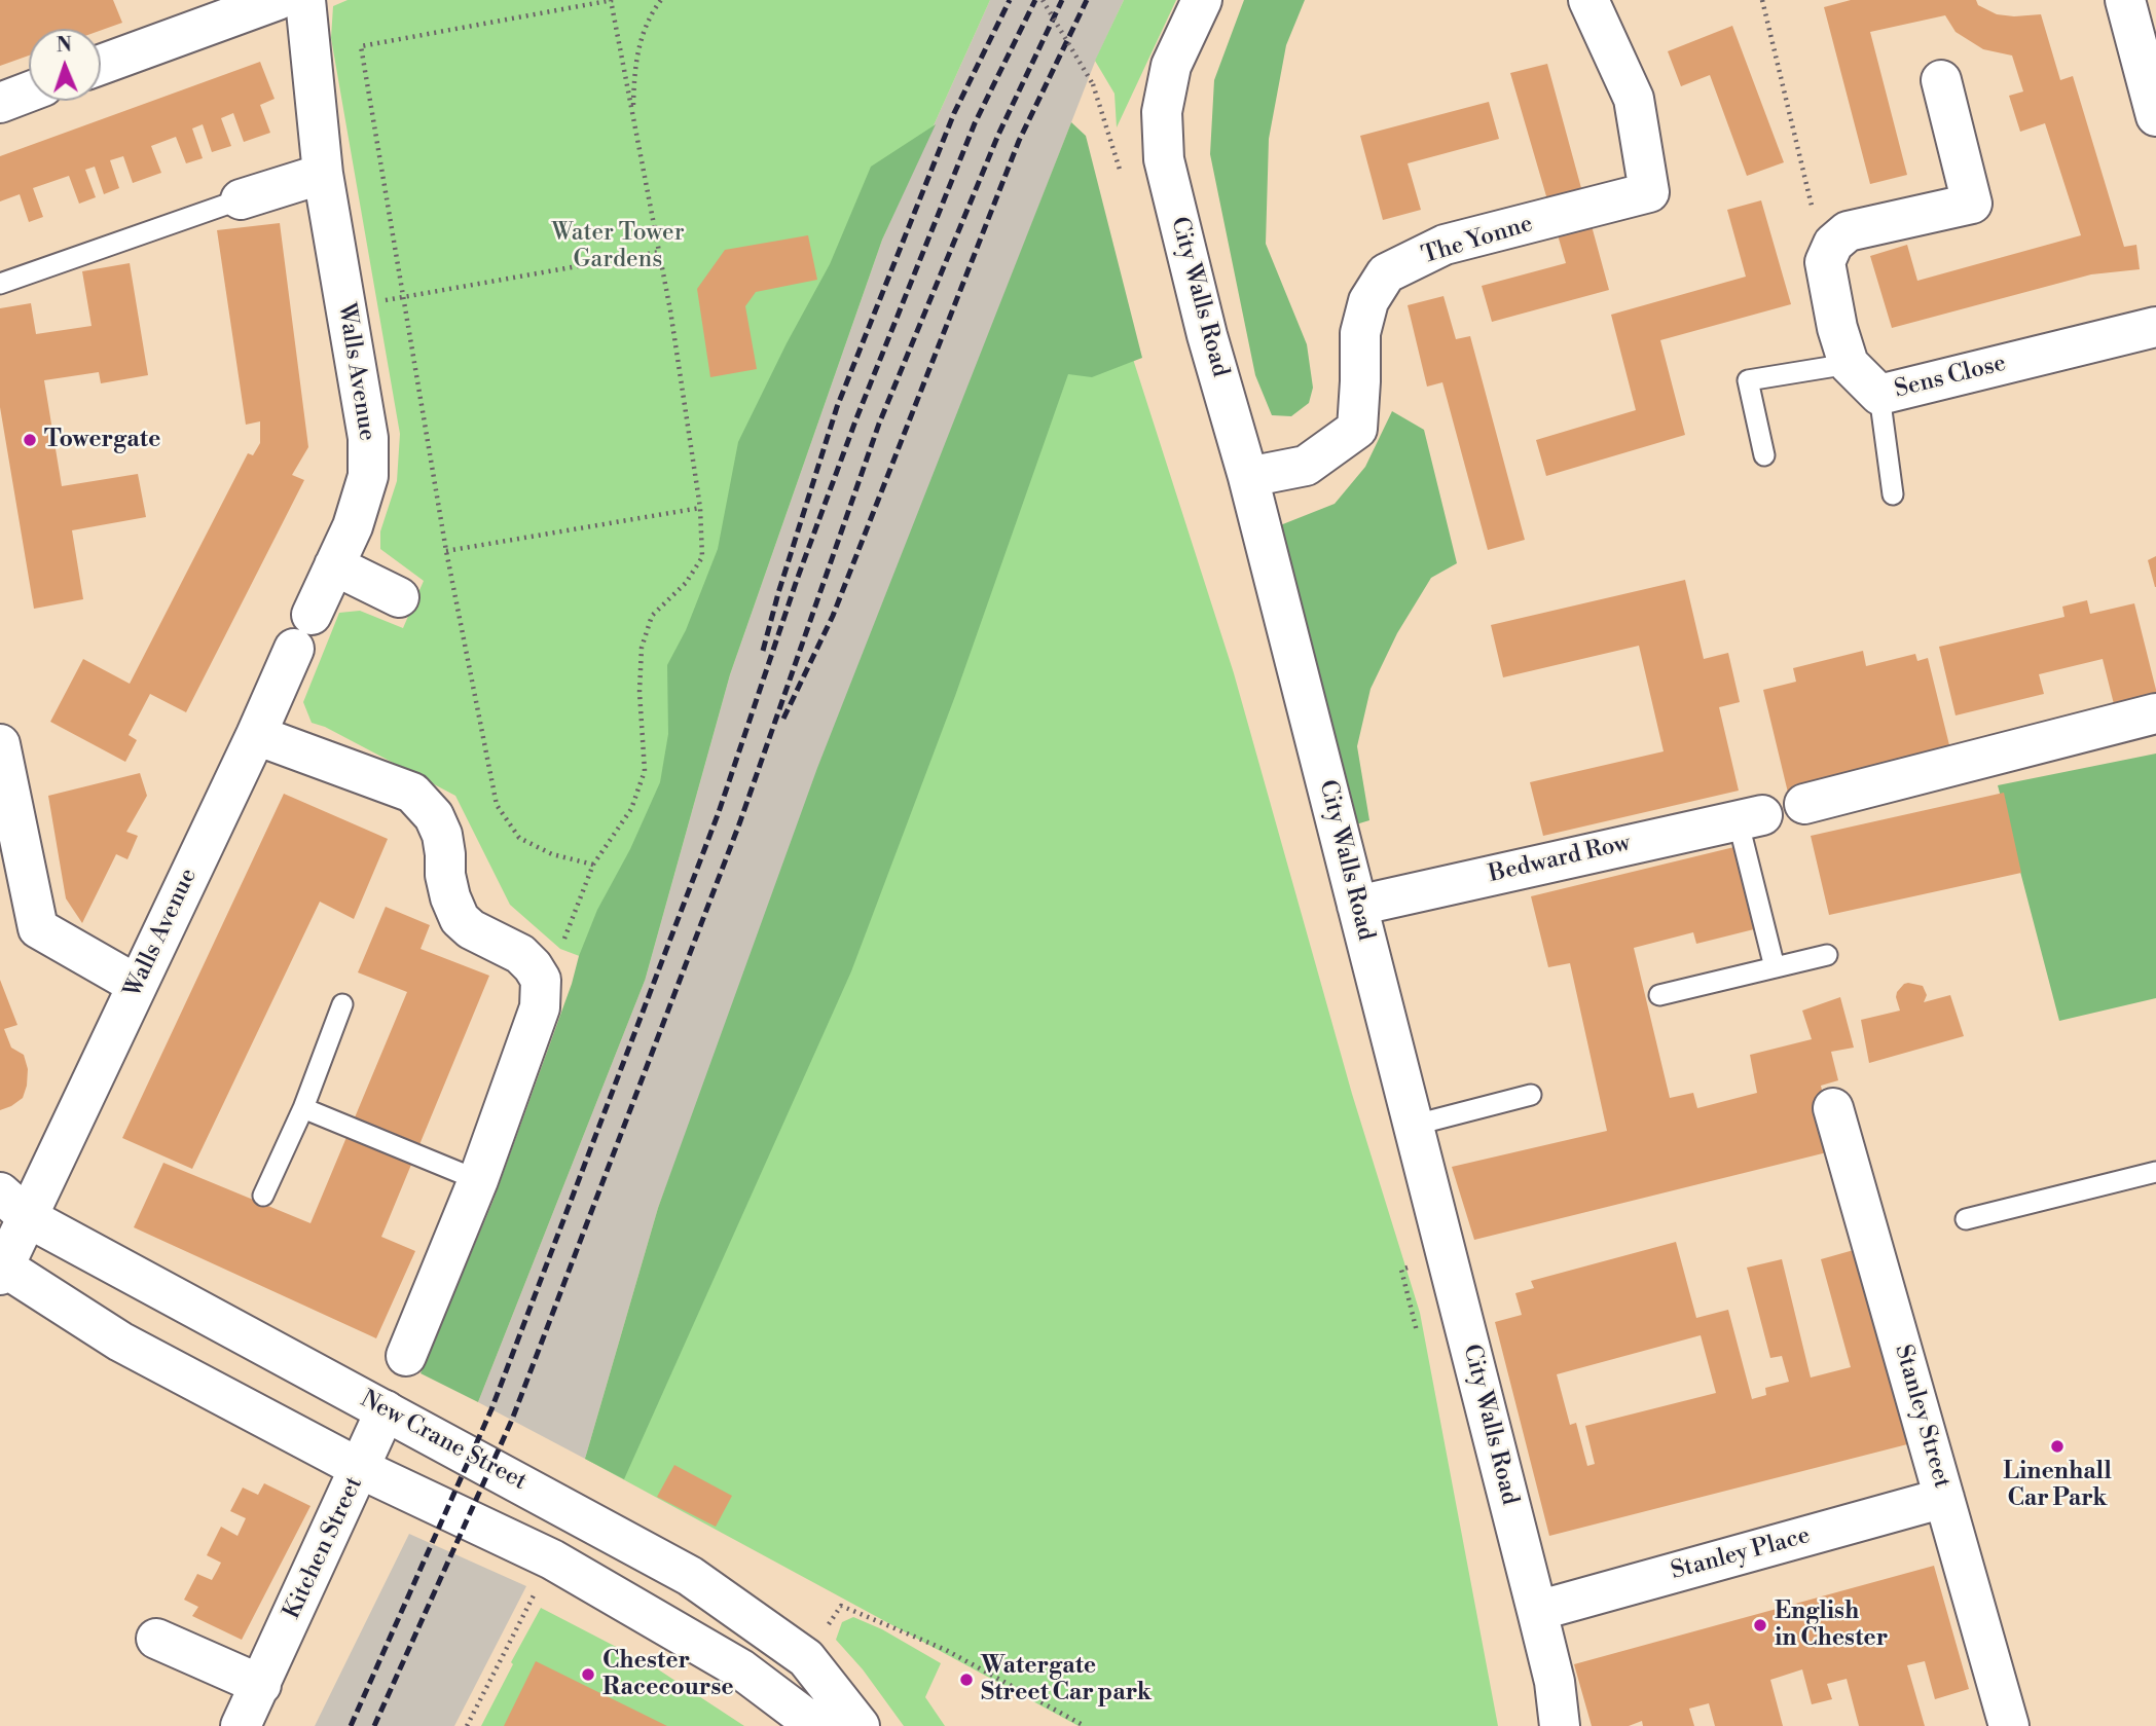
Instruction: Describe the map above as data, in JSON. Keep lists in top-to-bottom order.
{
  "streets": {
    "main road": [
      "The Yonne",
      "City Walls Road",
      "Walls Avenue",
      "Sens Close",
      "Bedward Row",
      "Stanley Street",
      "New Crane Street",
      "Kitchen Street",
      "Stanley Place"
    ]
  },
  "crossings": [
    ["The Yonne", "City Walls Road"],
    ["City Walls Road", "Bedward Row"],
    ["City Walls Road", "Stanley Place"],
    ["Walls Avenue", "New Crane Street"],
    ["Stanley Street", "Stanley Place"],
    ["New Crane Street", "Kitchen Street"]
  ],
  "parks": ["Water Tower Gardens"],
  "places": [
    "Towergate",
    "Linenhall Car Park",
    "English in Chester",
    "Chester Racecourse",
    "Watergate Street Car park"
  ],
  "north": "top"
}
